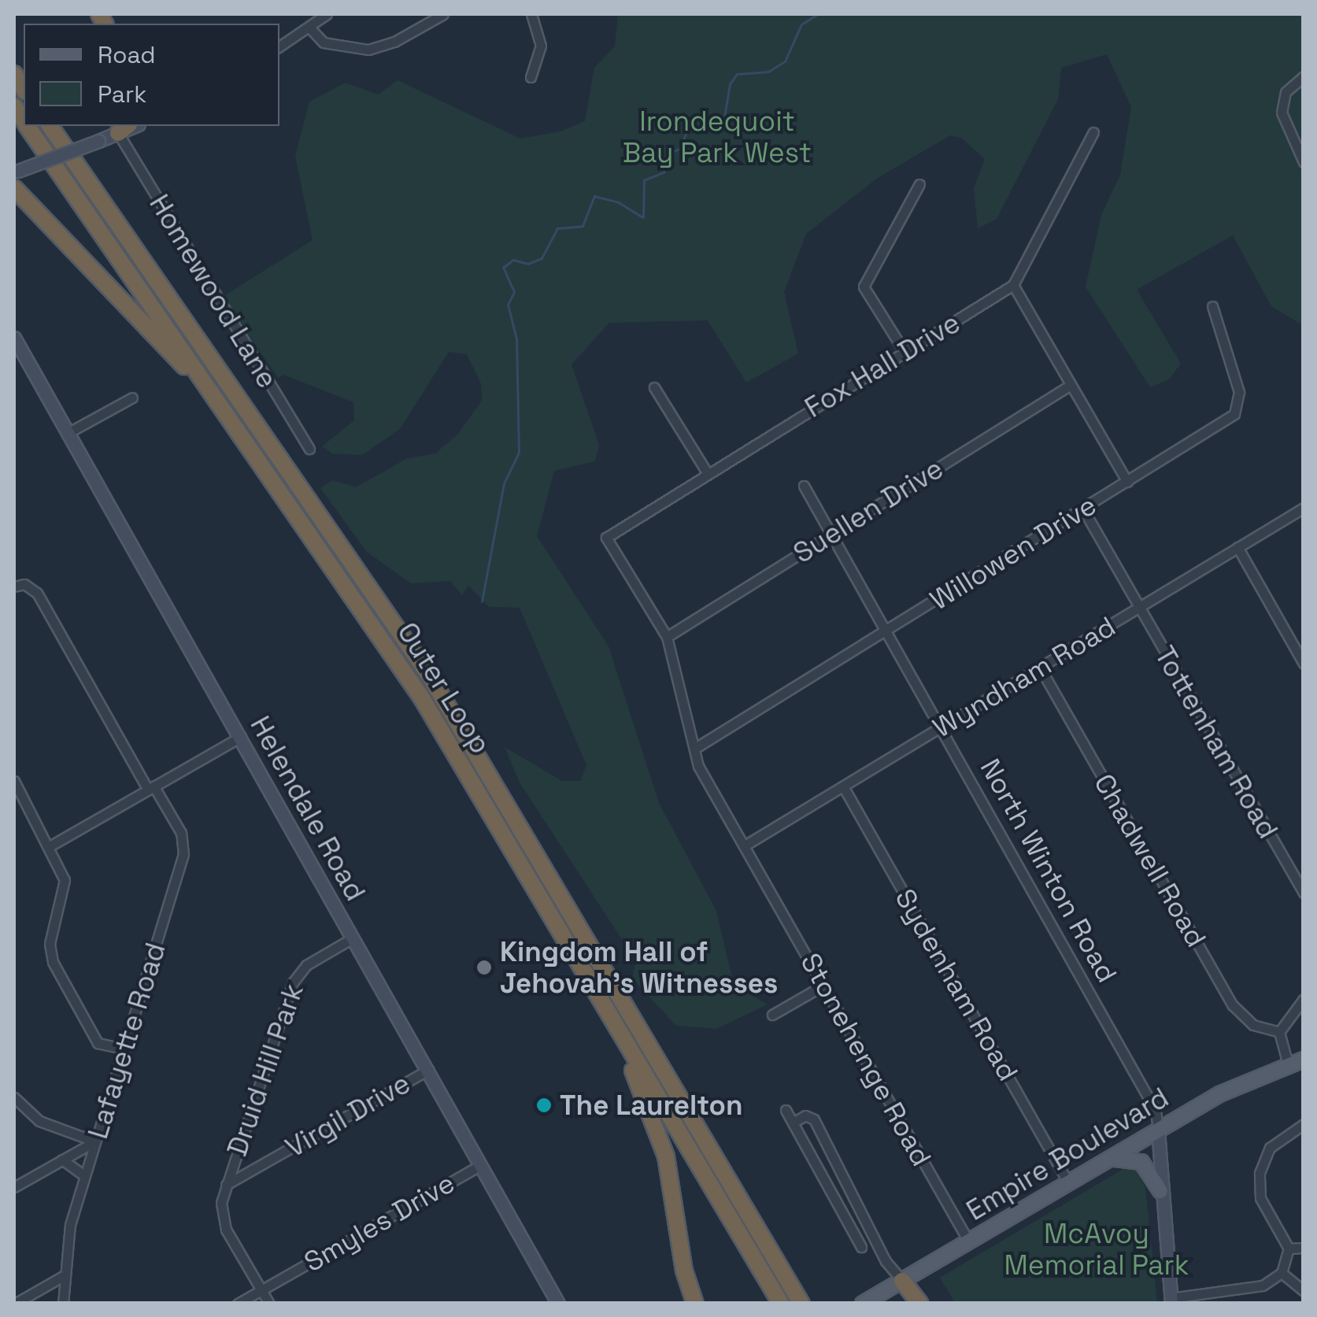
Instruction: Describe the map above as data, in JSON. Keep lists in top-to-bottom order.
{
  "streets": {
    "highway": ["Outer Loop"],
    "main road": ["Empire Boulevard"],
    "street": [
      "Homewood Lane",
      "Fox Hall Drive",
      "Suellen Drive",
      "Willowen Drive",
      "Wyndham Road",
      "Tottenham Road",
      "Helendale Road",
      "Chadwell Road",
      "North Winton Road",
      "Sydenham Road",
      "Lafayette Road",
      "Stonehenge Road",
      "Druid Hill Park",
      "Virgil Drive",
      "Smyles Drive"
    ]
  },
  "crossings": [
    ["Fox Hall Drive", "Stonehenge Road"],
    ["Suellen Drive", "North Winton Road"],
    ["Suellen Drive", "Stonehenge Road"],
    ["Willowen Drive", "Tottenham Road"],
    ["Willowen Drive", "North Winton Road"],
    ["Willowen Drive", "Stonehenge Road"],
    ["Wyndham Road", "Tottenham Road"],
    ["Wyndham Road", "Chadwell Road"],
    ["Wyndham Road", "North Winton Road"],
    ["Wyndham Road", "Sydenham Road"],
    ["Wyndham Road", "Stonehenge Road"],
    ["Helendale Road", "Druid Hill Park"],
    ["Helendale Road", "Virgil Drive"],
    ["Helendale Road", "Smyles Drive"],
    ["North Winton Road", "Empire Boulevard"],
    ["Sydenham Road", "Empire Boulevard"],
    ["Stonehenge Road", "Empire Boulevard"],
    ["Druid Hill Park", "Virgil Drive"],
    ["Druid Hill Park", "Smyles Drive"]
  ],
  "parks": ["Irondequoit Bay Park West", "McAvoy Memorial Park"],
  "places": ["Kingdom Hall of Jehovah’s Witnesses", "The Laurelton"],
  "legend": ["Road", "Park"]
}
